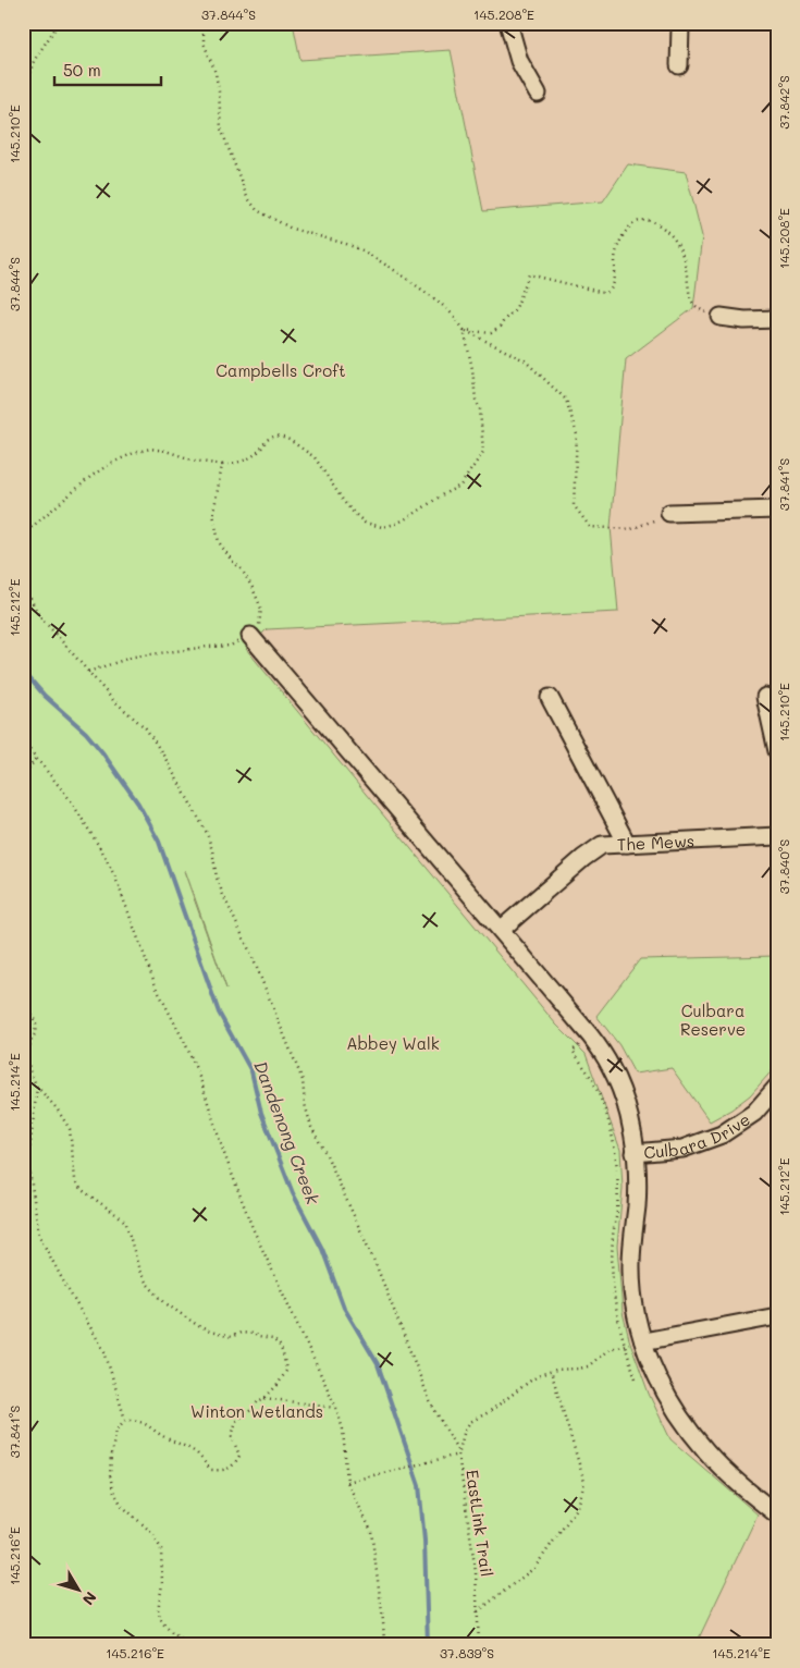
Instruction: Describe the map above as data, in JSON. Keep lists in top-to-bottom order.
{
  "streets": {
    "street": ["The Mews", "Culbara Drive"],
    "path": ["EastLink Trail"]
  },
  "water": ["Dandenong Creek"],
  "parks": [
    "Campbells Croft",
    "Culbara Reserve",
    "Abbey Walk",
    "Winton Wetlands"
  ],
  "scale_bar": "50 m",
  "north": "bottom right",
  "coordinates": [
    "37.844°S",
    "145.208°E",
    "37.842°S",
    "145.210°E",
    "37.841°S",
    "145.212°E",
    "37.840°S",
    "145.214°E",
    "145.216°E",
    "37.839°S"
  ]
}
